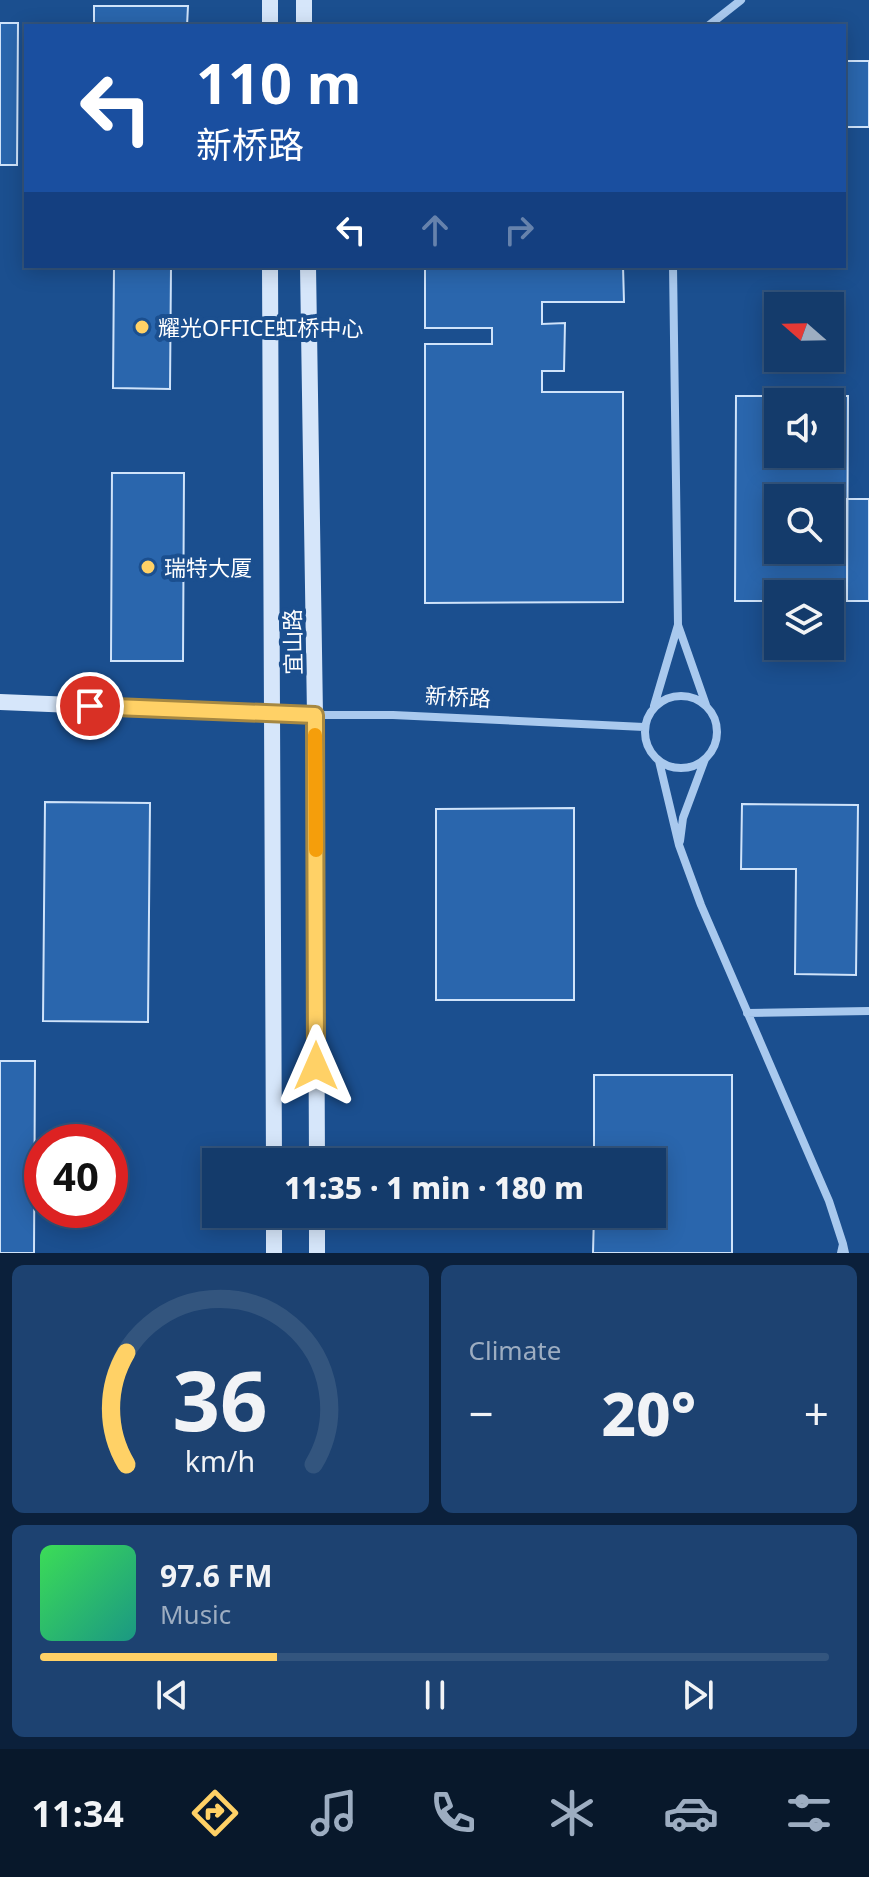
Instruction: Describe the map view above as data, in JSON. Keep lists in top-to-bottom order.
{
  "streets": {
    "street": ["宜山路", "新桥路"]
  },
  "crossings": [
    ["宜山路", "新桥路"]
  ],
  "places": ["耀光OFFICE虹桥中心", "瑞特大厦"],
  "north": "left",
  "page": {
    "turn": ["110 m", "新桥路"],
    "limit": "40",
    "trip": "11:35 · 1 min · 180 m",
    "tile": "Climate",
    "heat": ["−", "20°", "+"],
    "song": ["97.6 FM", "Music"],
    "tabs": "11:34",
    "gauge": ["36", "km/h"]
  }
}
